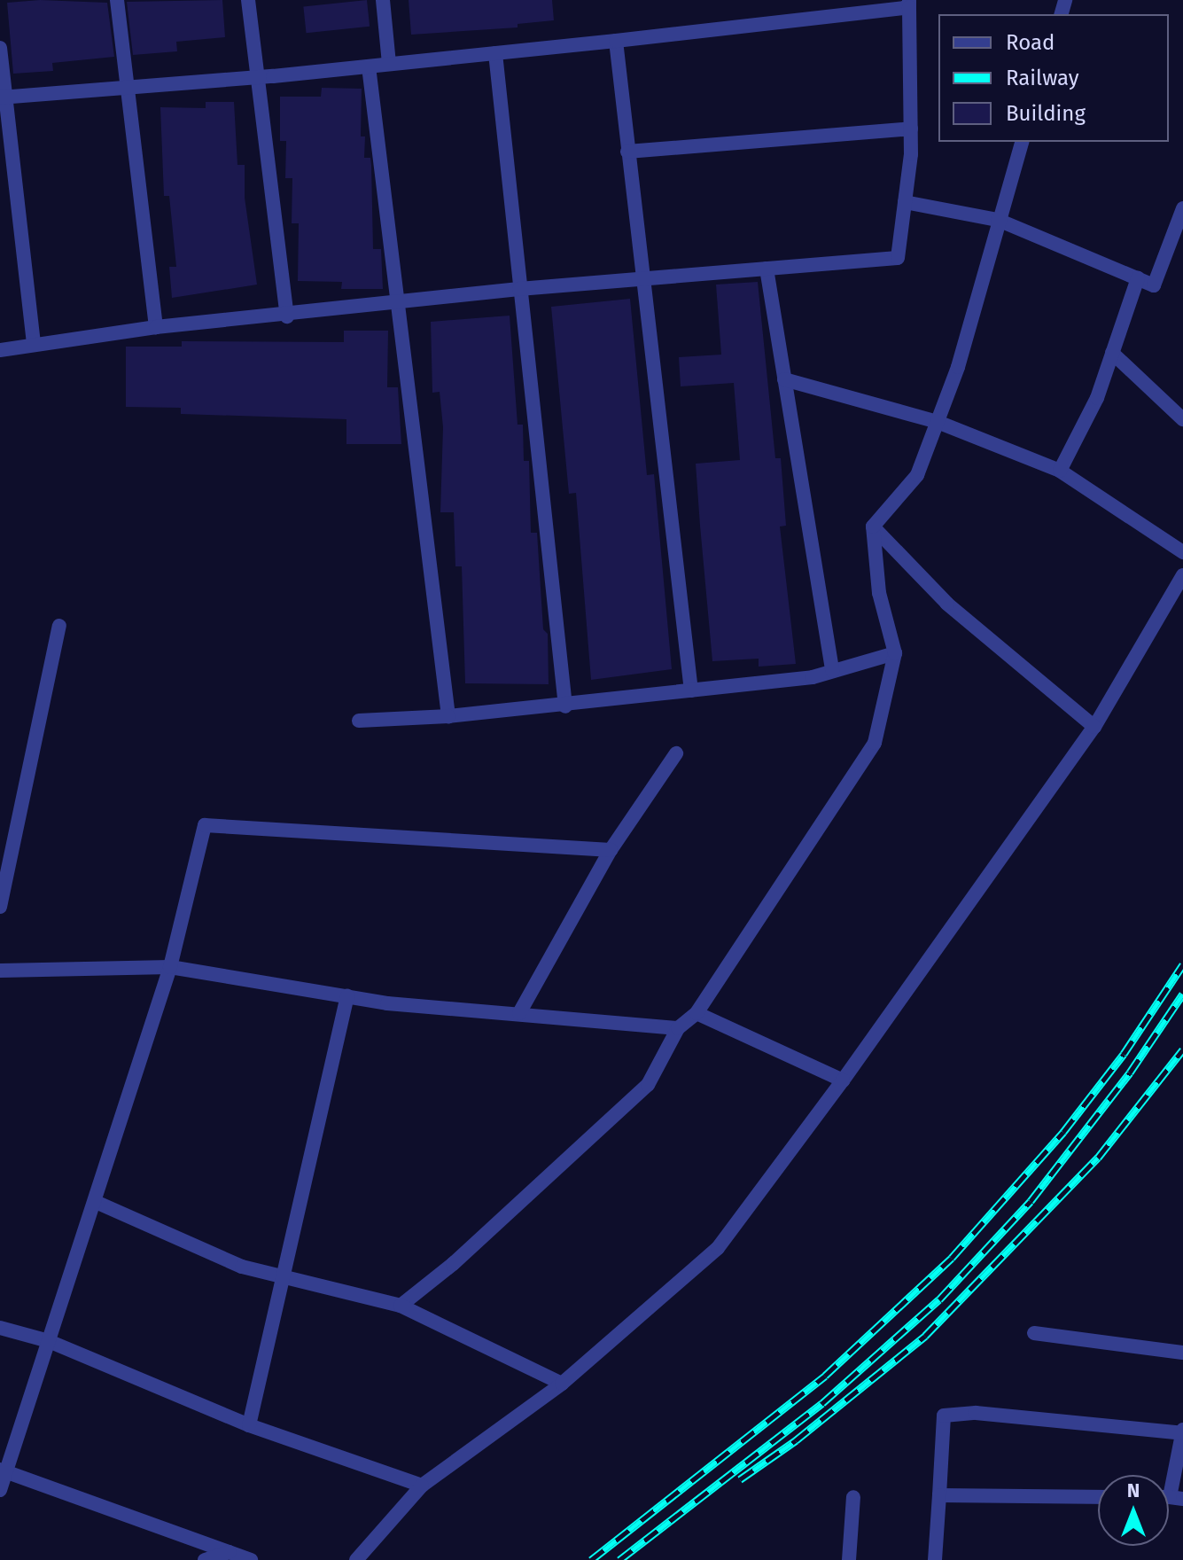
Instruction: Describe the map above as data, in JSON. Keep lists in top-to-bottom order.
{
  "legend": ["Road", "Railway", "Building"],
  "north": "top"
}
